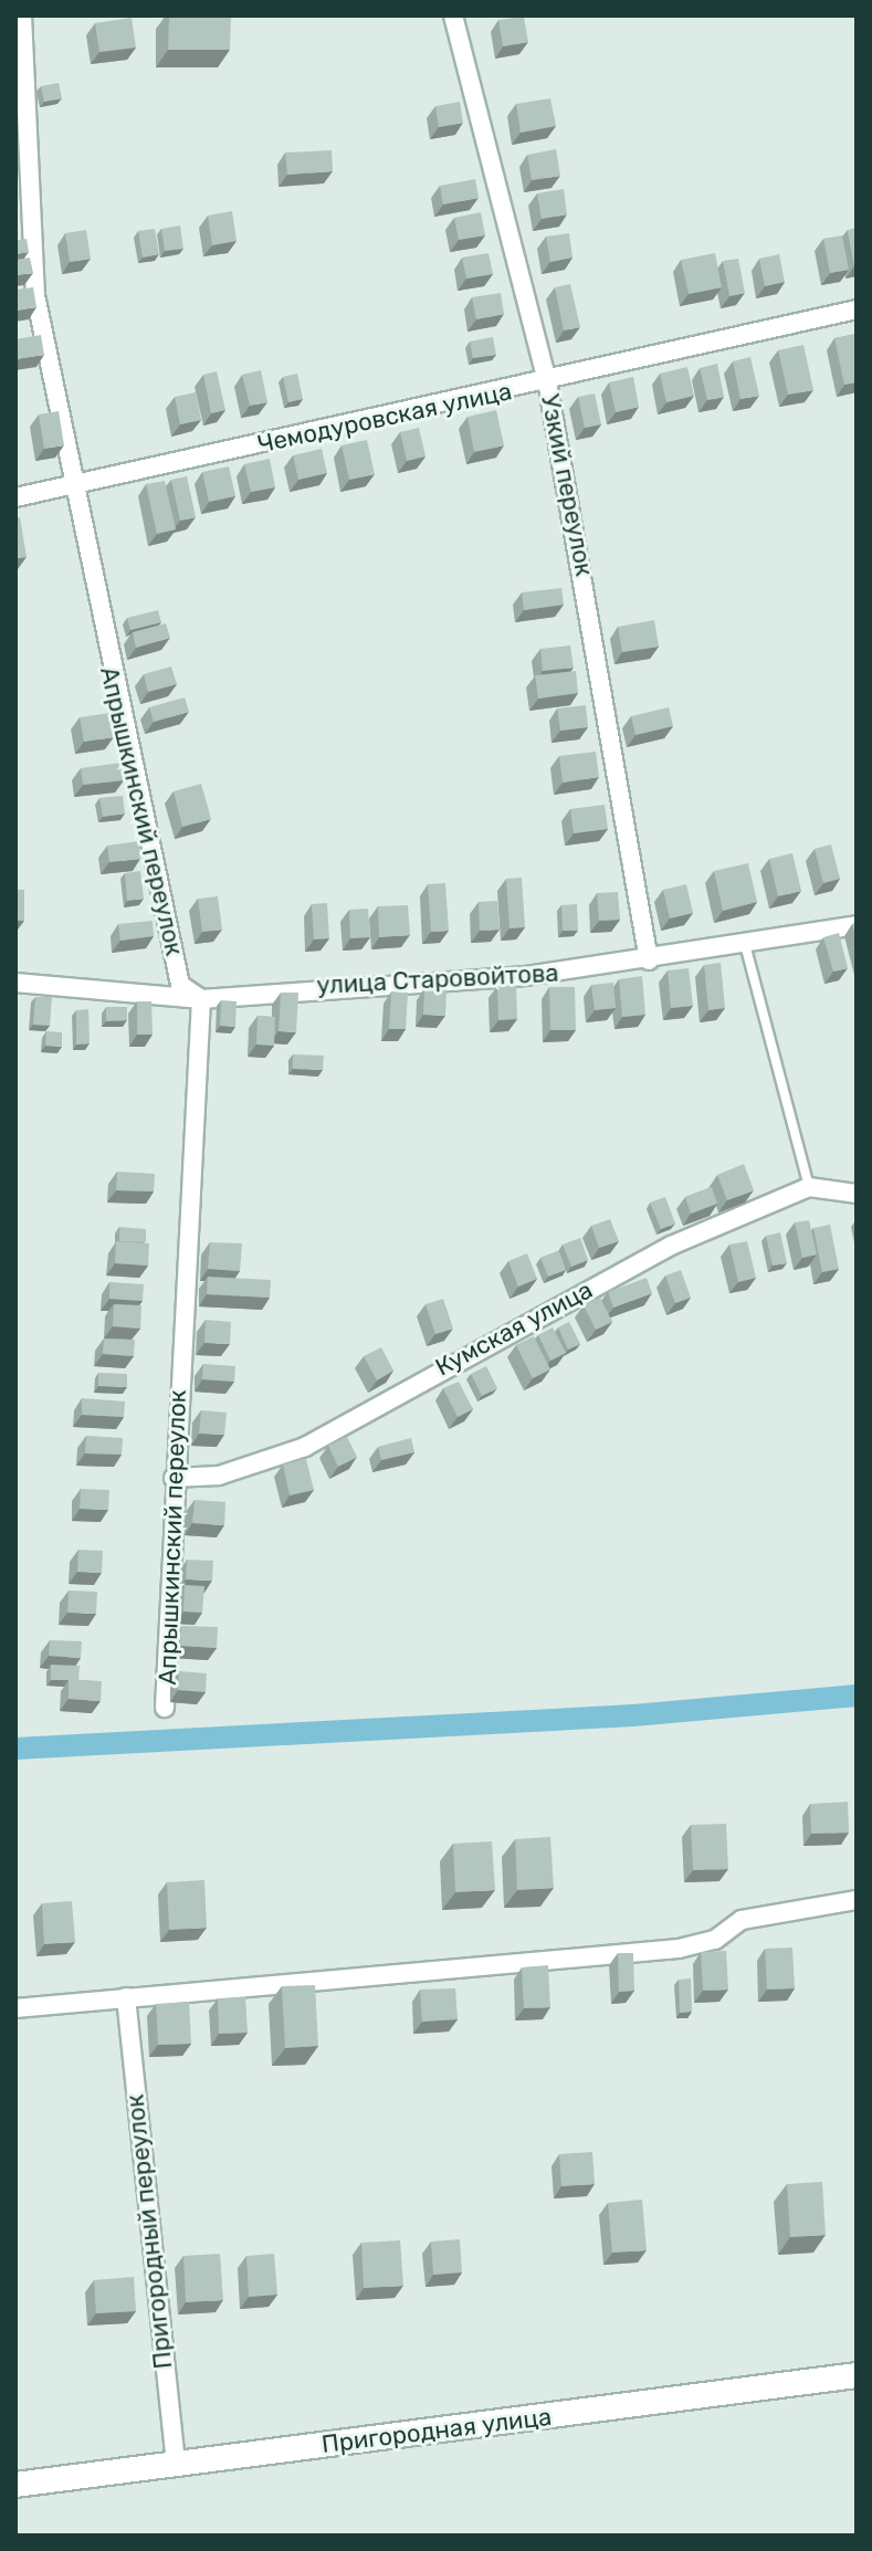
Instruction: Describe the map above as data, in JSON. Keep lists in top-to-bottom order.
{
  "streets": {
    "street": [
      "Чемодуровская улица",
      "Узкий переулок",
      "Апрышкинский переулок",
      "улица Старовойтова",
      "Кумская улица",
      "Пригородный переулок",
      "Пригородная улица"
    ]
  },
  "crossings": [
    ["Чемодуровская улица", "Узкий переулок"],
    ["Чемодуровская улица", "Апрышкинский переулок"],
    ["Узкий переулок", "улица Старовойтова"],
    ["Апрышкинский переулок", "улица Старовойтова"],
    ["Апрышкинский переулок", "Кумская улица"],
    ["Пригородный переулок", "Пригородная улица"]
  ]
}
